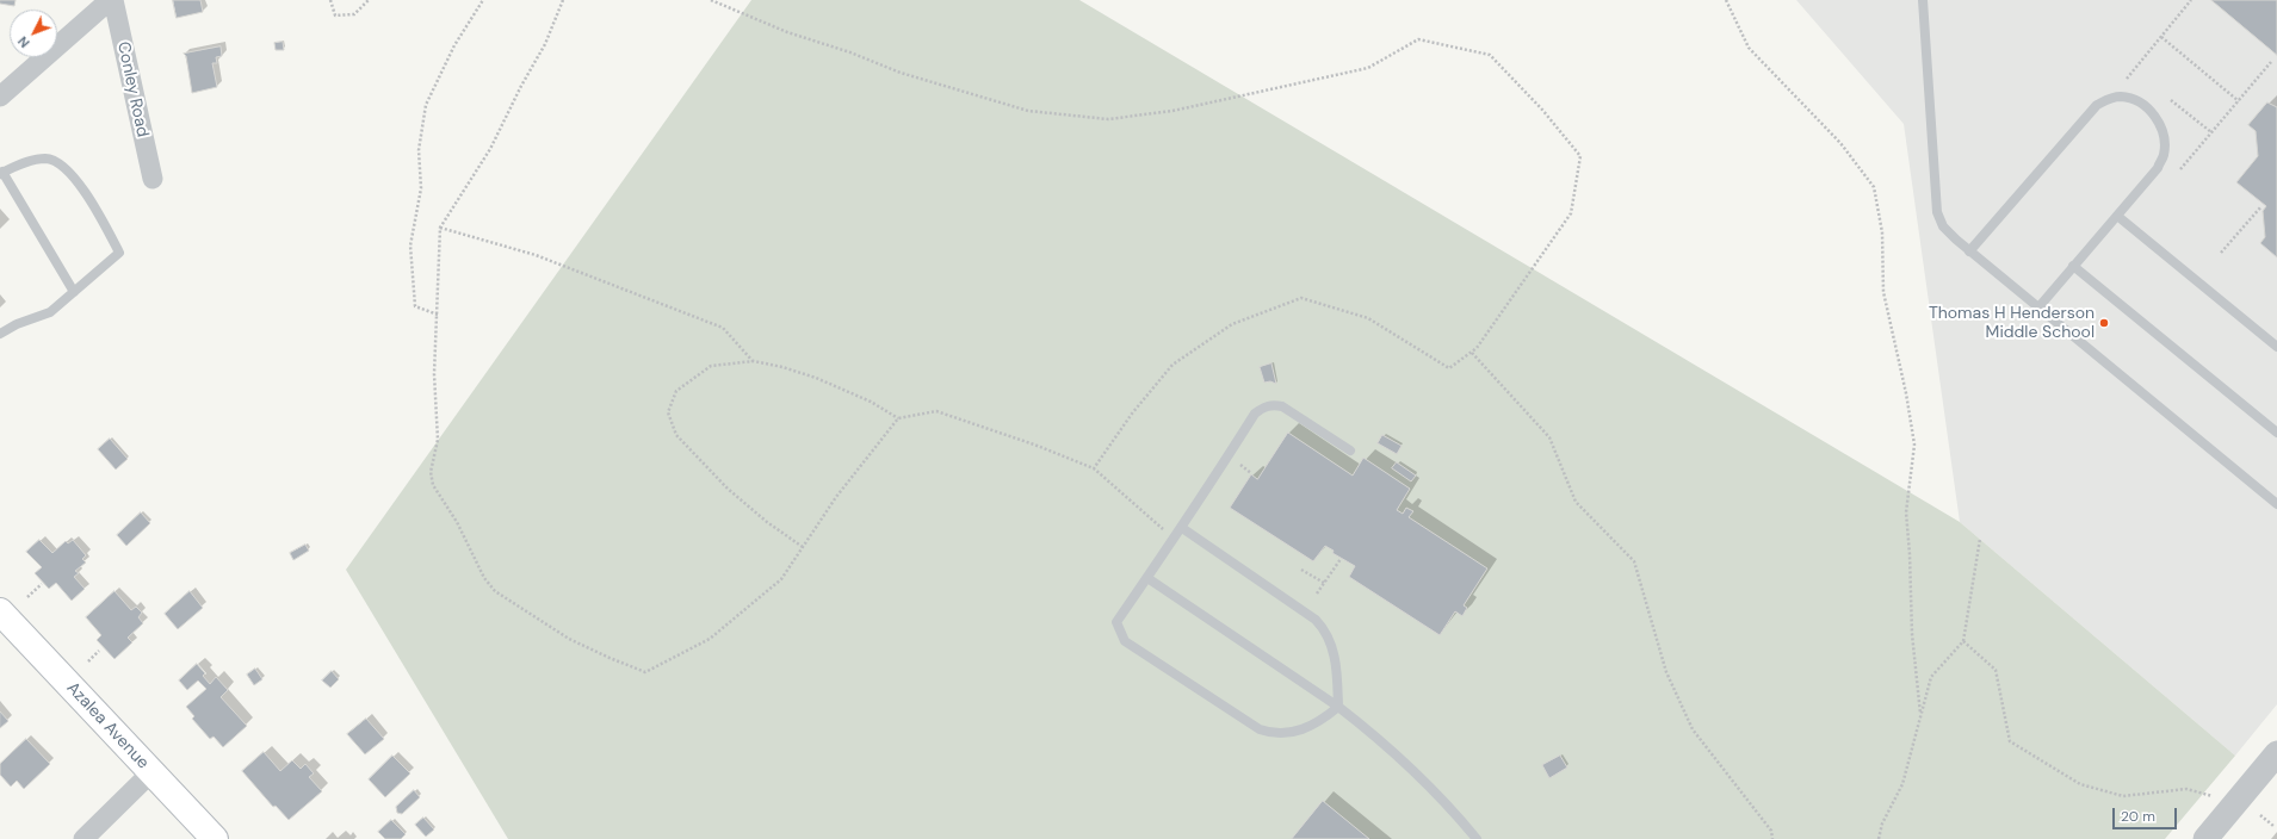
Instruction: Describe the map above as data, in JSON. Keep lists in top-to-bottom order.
{
  "streets": {
    "main road": ["Azalea Avenue"],
    "street": ["Conley Road"]
  },
  "places": ["Thomas H Henderson Middle School"],
  "scale_bar": "20 m",
  "north": "bottom left"
}
